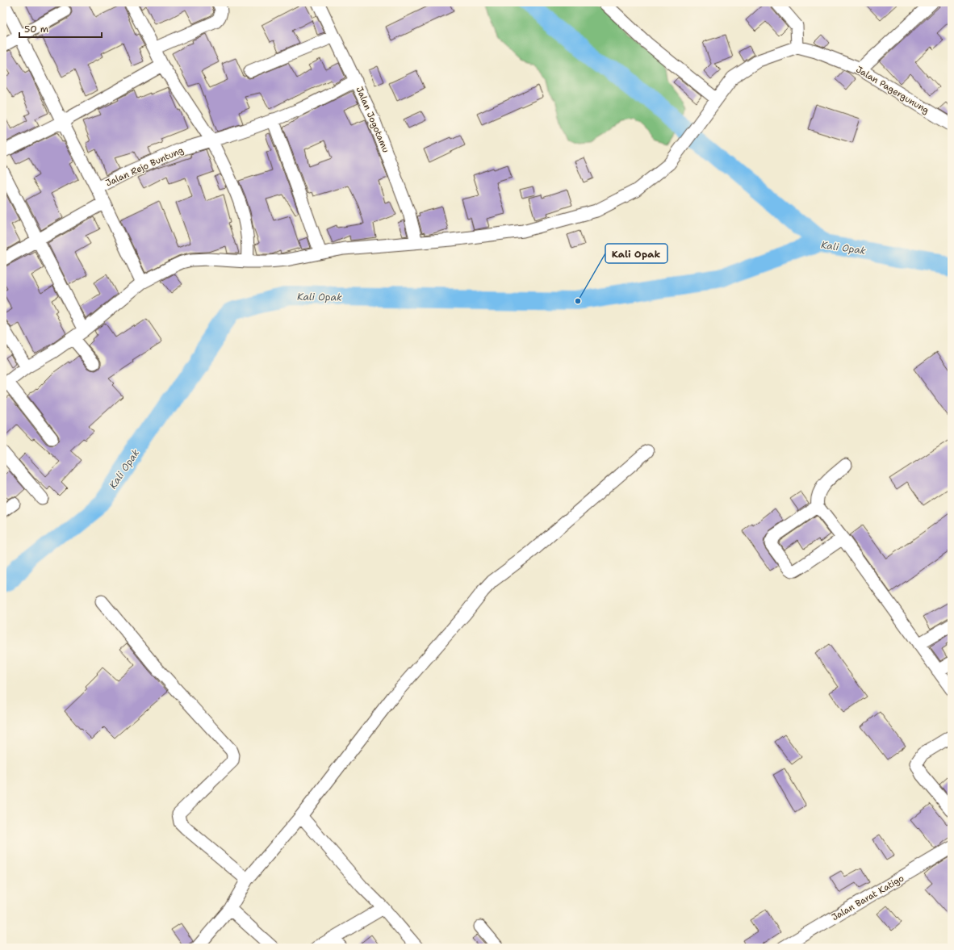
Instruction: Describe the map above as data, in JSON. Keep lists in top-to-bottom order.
{
  "streets": {
    "street": [
      "Jalan Pagergunung",
      "Jalan Jogotamu",
      "Jalan Rejo Buntung",
      "Jalan Barat Katigo"
    ]
  },
  "crossings": [
    ["Jalan Jogotamu", "Jalan Rejo Buntung"]
  ],
  "water": ["Kali Opak"],
  "places": ["Kali Opak"],
  "scale_bar": "50 m"
}
